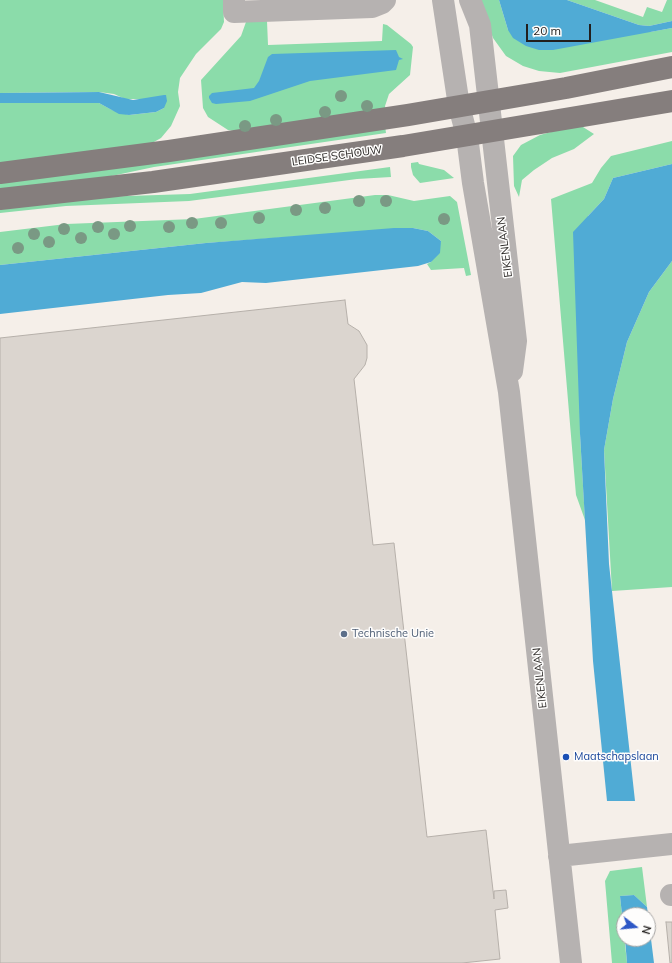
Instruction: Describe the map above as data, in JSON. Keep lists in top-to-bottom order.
{
  "streets": {
    "main road": ["LEIDSE SCHOUW"],
    "street": ["EIKENLAAN"]
  },
  "crossings": [
    ["LEIDSE SCHOUW", "EIKENLAAN"]
  ],
  "places": ["Technische Unie", "Maatschapslaan"],
  "scale_bar": "20 m",
  "north": "right"
}
